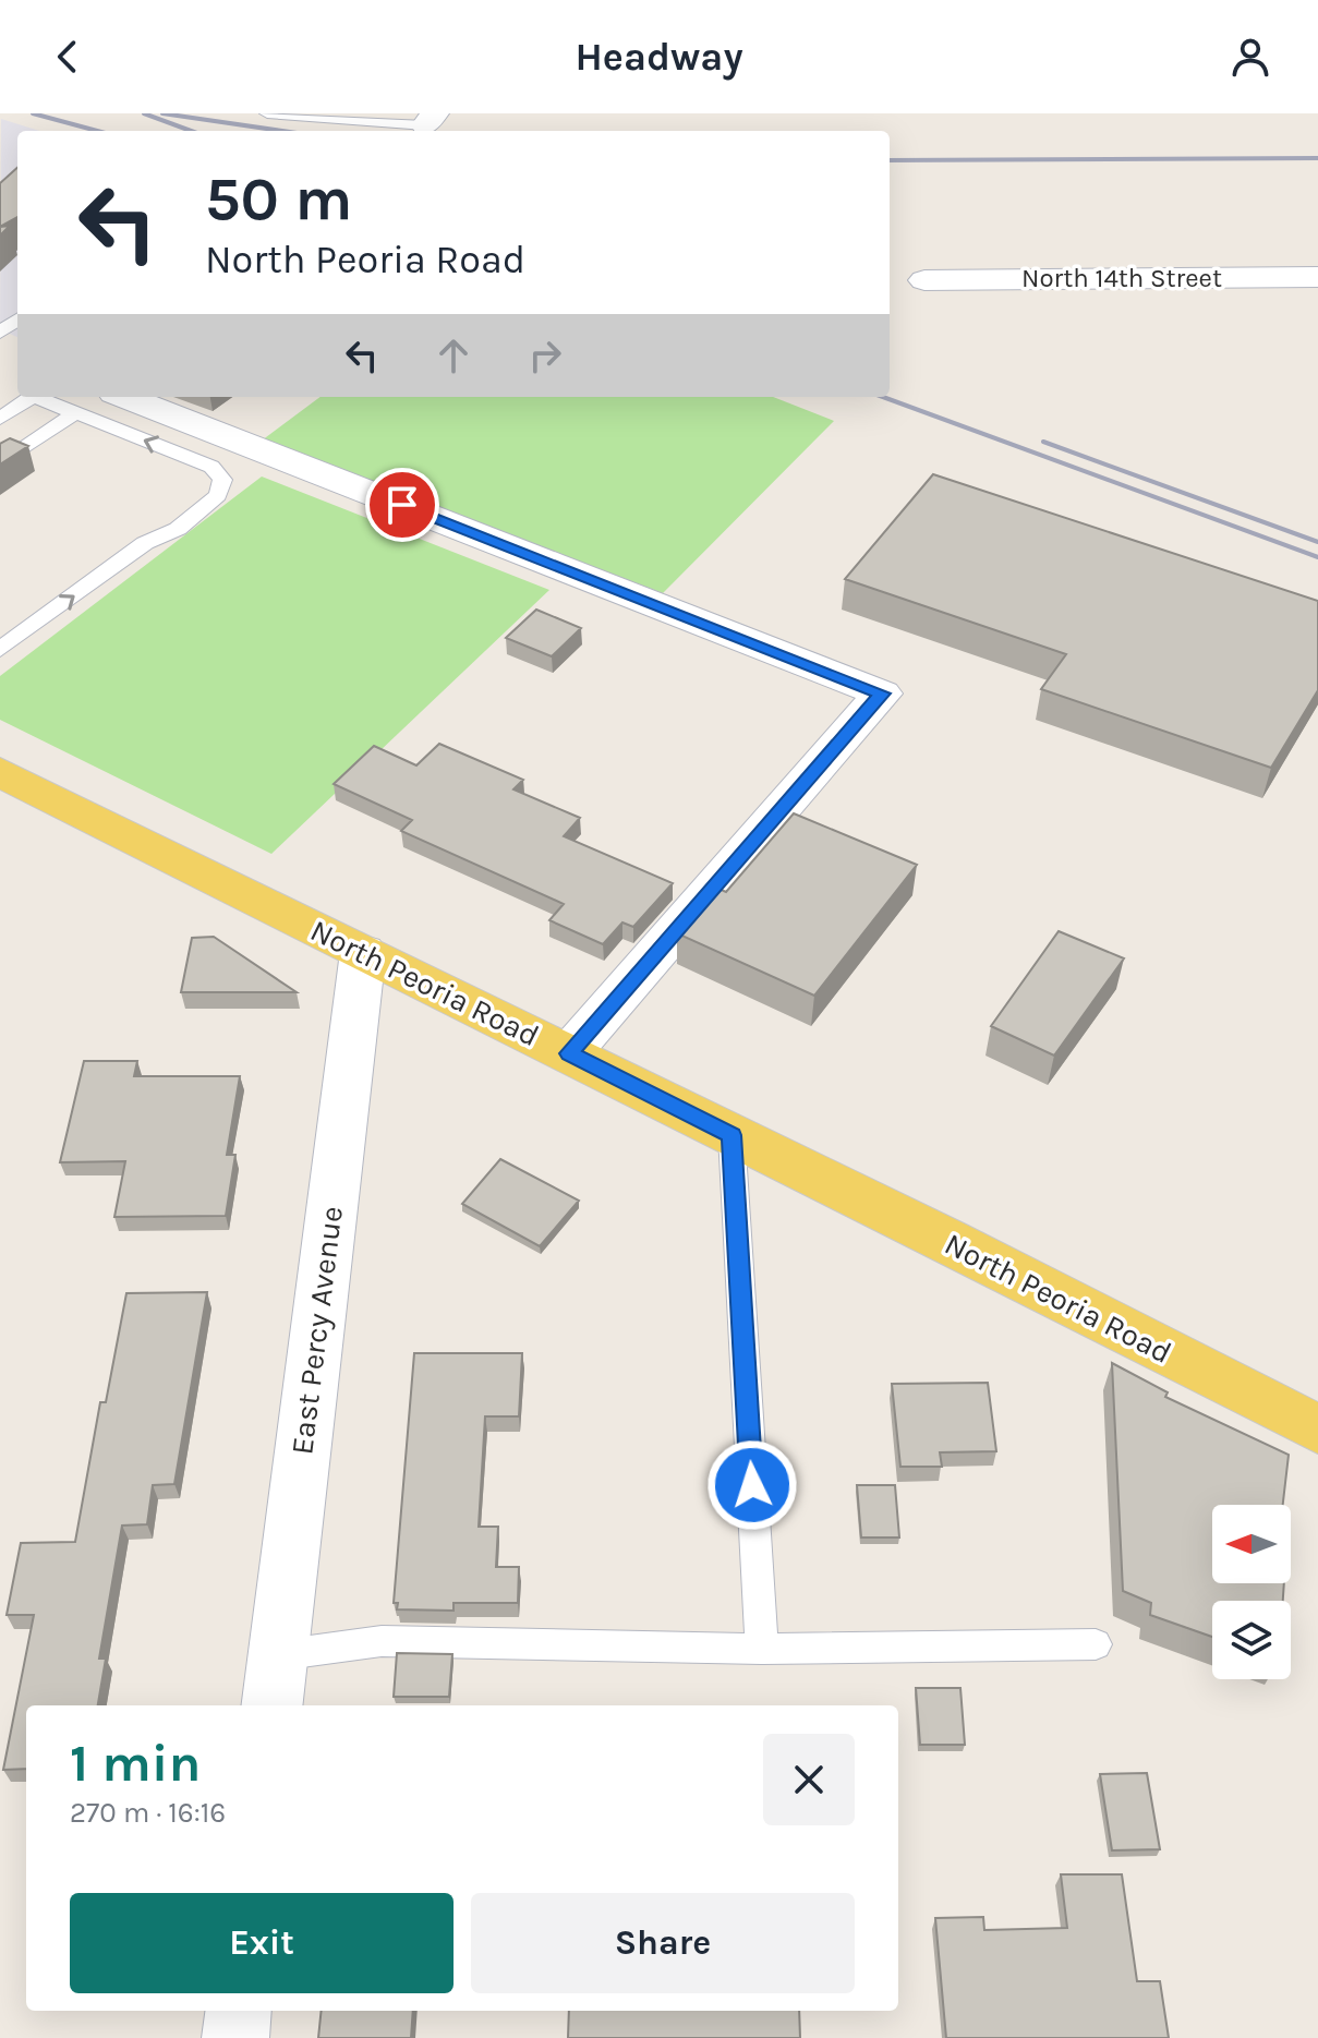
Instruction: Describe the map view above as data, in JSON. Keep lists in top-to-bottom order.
{
  "streets": {
    "main road": ["North Peoria Road"],
    "street": ["North 14th Street", "East Percy Avenue"]
  },
  "crossings": [
    ["North Peoria Road", "East Percy Avenue"]
  ],
  "north": "left",
  "page": {
    "header": "Headway",
    "turn": ["50 m", "North Peoria Road"],
    "heading": ["1 min", "270 m · 16:16"],
    "buttons": ["Exit", "Share"]
  }
}
